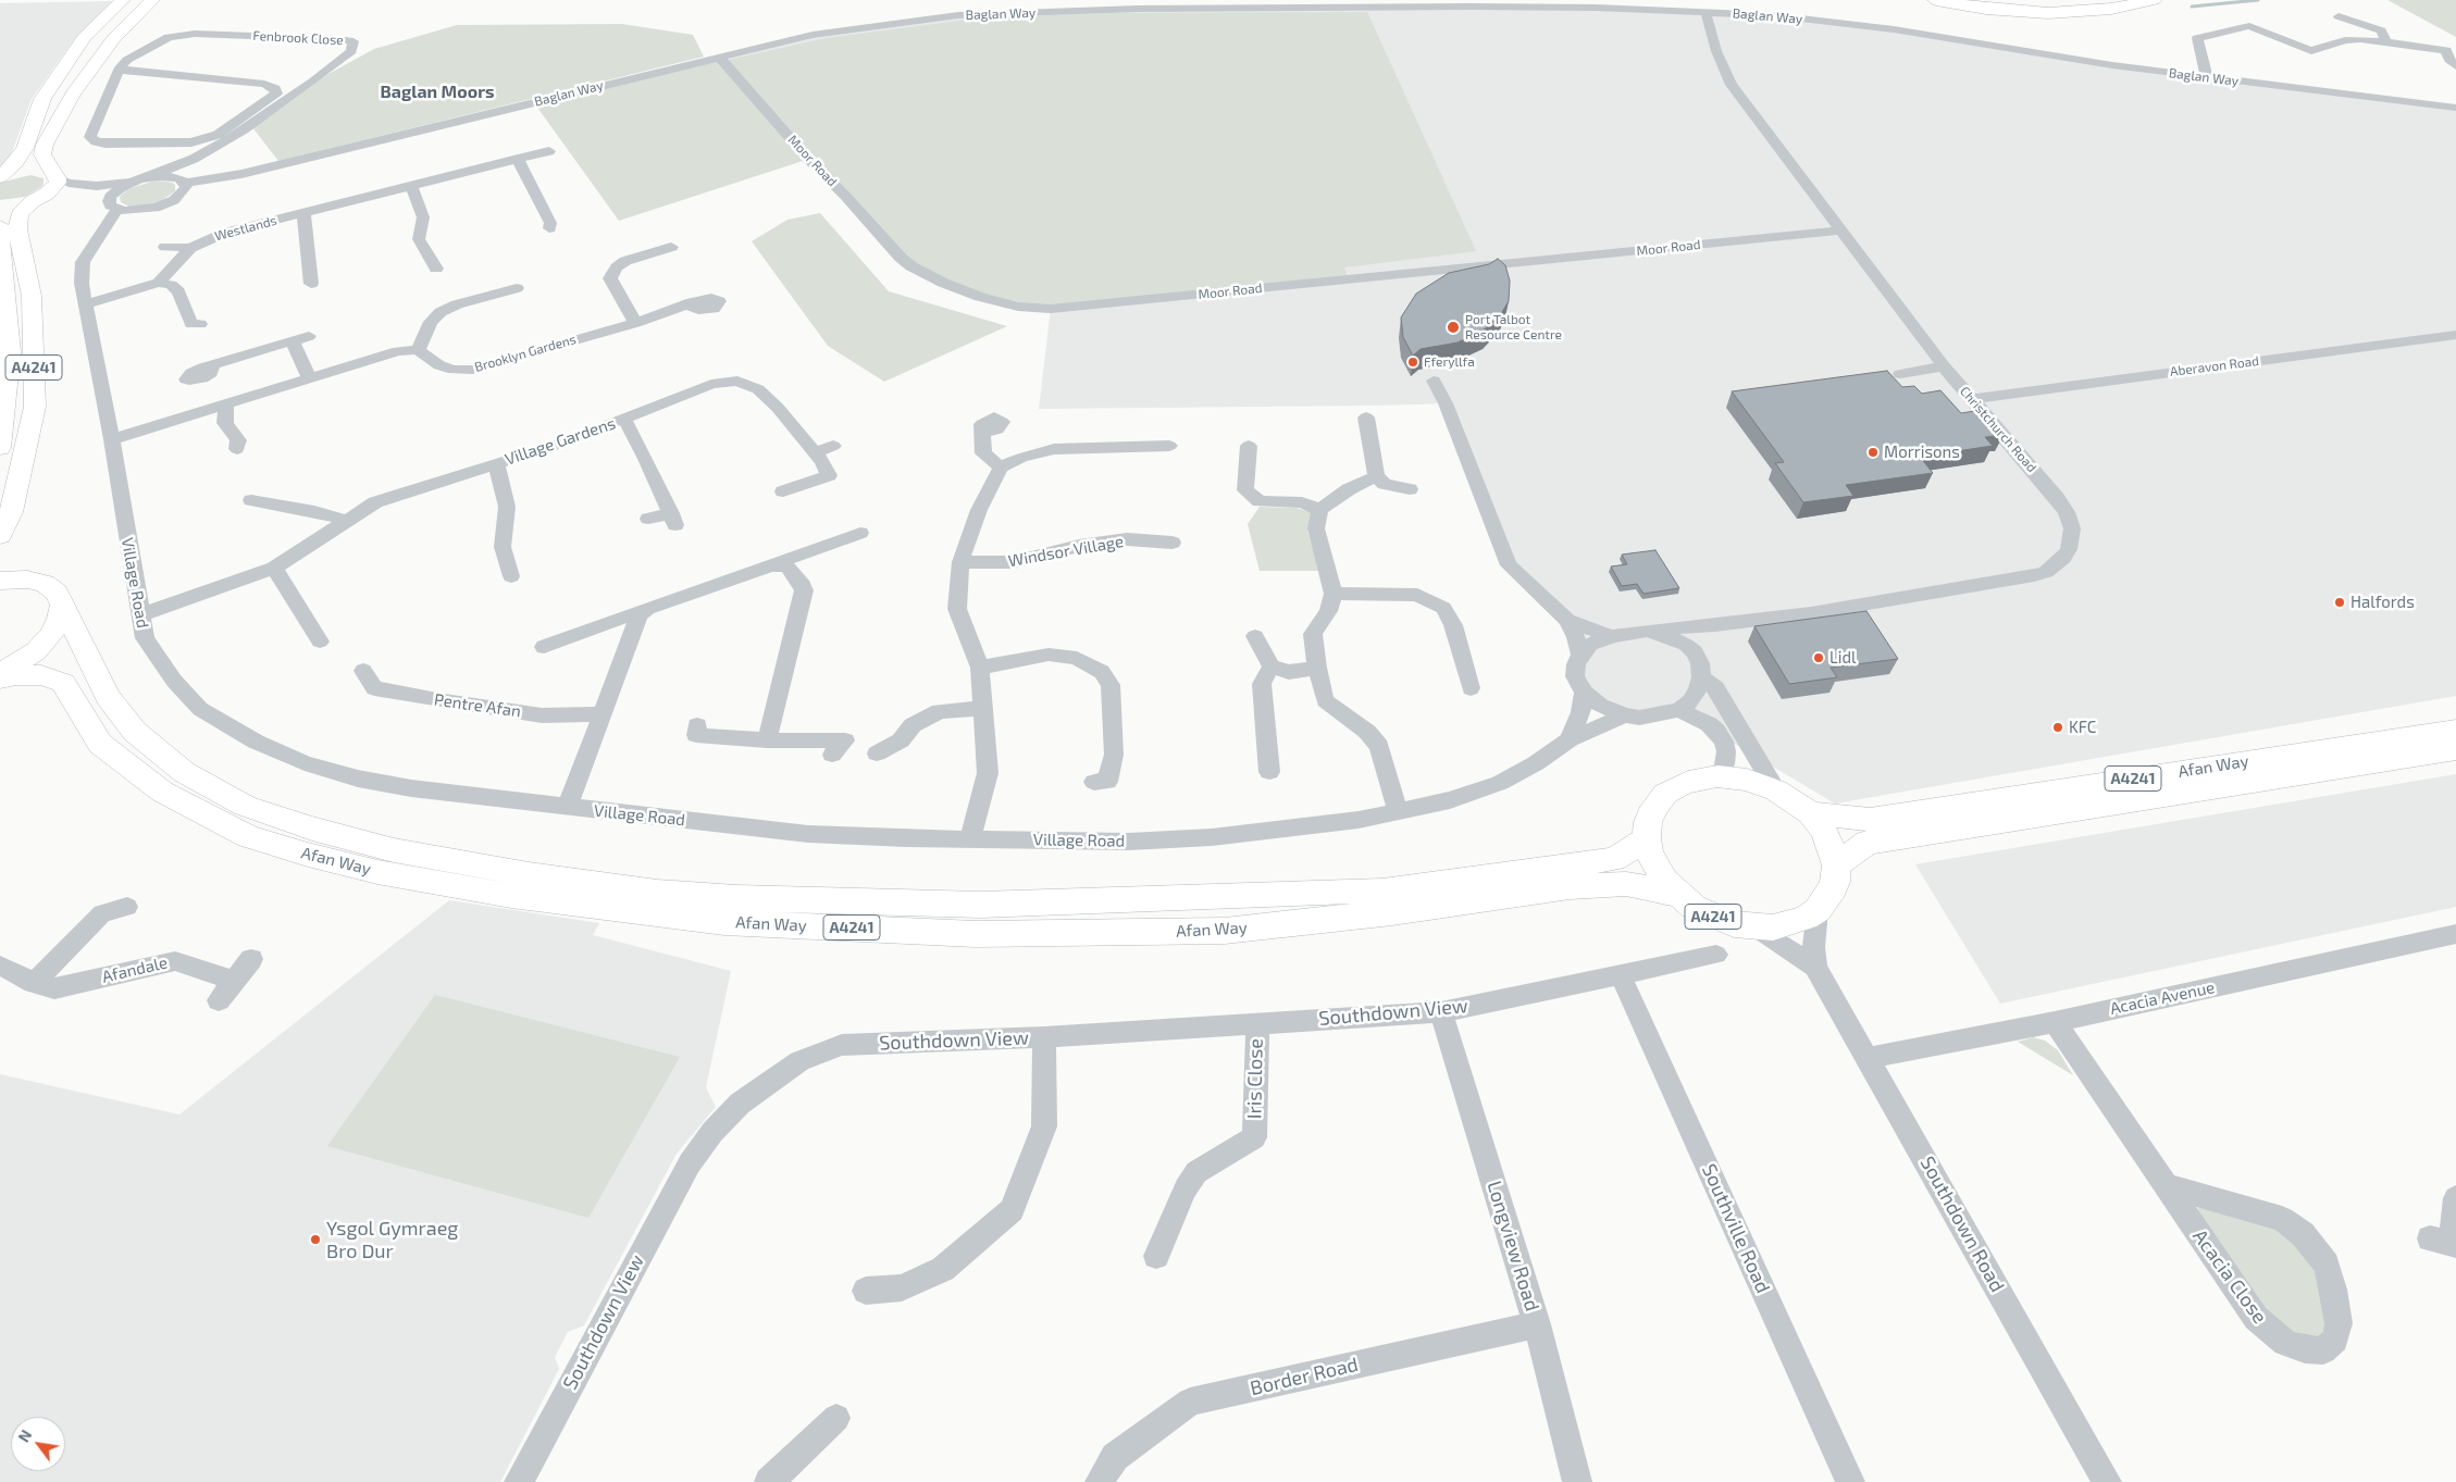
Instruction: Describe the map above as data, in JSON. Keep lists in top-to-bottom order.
{
  "streets": {
    "main road": ["A4241", "Afan Way"],
    "street": [
      "Baglan Way",
      "Fenbrook Close",
      "Moor Road",
      "Westlands",
      "Brooklyn Gardens",
      "Aberavon Road",
      "Christchurch Road",
      "Village Gardens",
      "Windsor Village",
      "Village Road",
      "Pentre Afan",
      "Afandale",
      "Acacia Avenue",
      "Southdown View",
      "Iris Close",
      "Southdown Road",
      "Southville Road",
      "Longview Road",
      "Acacia Close",
      "Border Road"
    ]
  },
  "crossings": [
    ["Baglan Way", "Fenbrook Close"],
    ["Baglan Way", "Moor Road"],
    ["Baglan Way", "Christchurch Road"],
    ["Moor Road", "Christchurch Road"],
    ["Aberavon Road", "Christchurch Road"],
    ["A4241", "Afan Way"],
    ["A4241", "Southdown Road"],
    ["Christchurch Road", "Village Road"],
    ["Village Gardens", "Village Road"],
    ["Afan Way", "Southdown Road"],
    ["Acacia Avenue", "Southdown Road"],
    ["Acacia Avenue", "Acacia Close"],
    ["Southdown View", "Iris Close"],
    ["Southdown View", "Southville Road"],
    ["Southdown View", "Longview Road"],
    ["Longview Road", "Border Road"]
  ],
  "districts": ["Baglan Moors"],
  "places": [
    "Port Talbot Resource Centre",
    "Fferyllfa",
    "Morrisons",
    "Halfords",
    "Lidl",
    "KFC",
    "Ysgol Gymraeg Bro Dur"
  ],
  "north": "top left"
}
